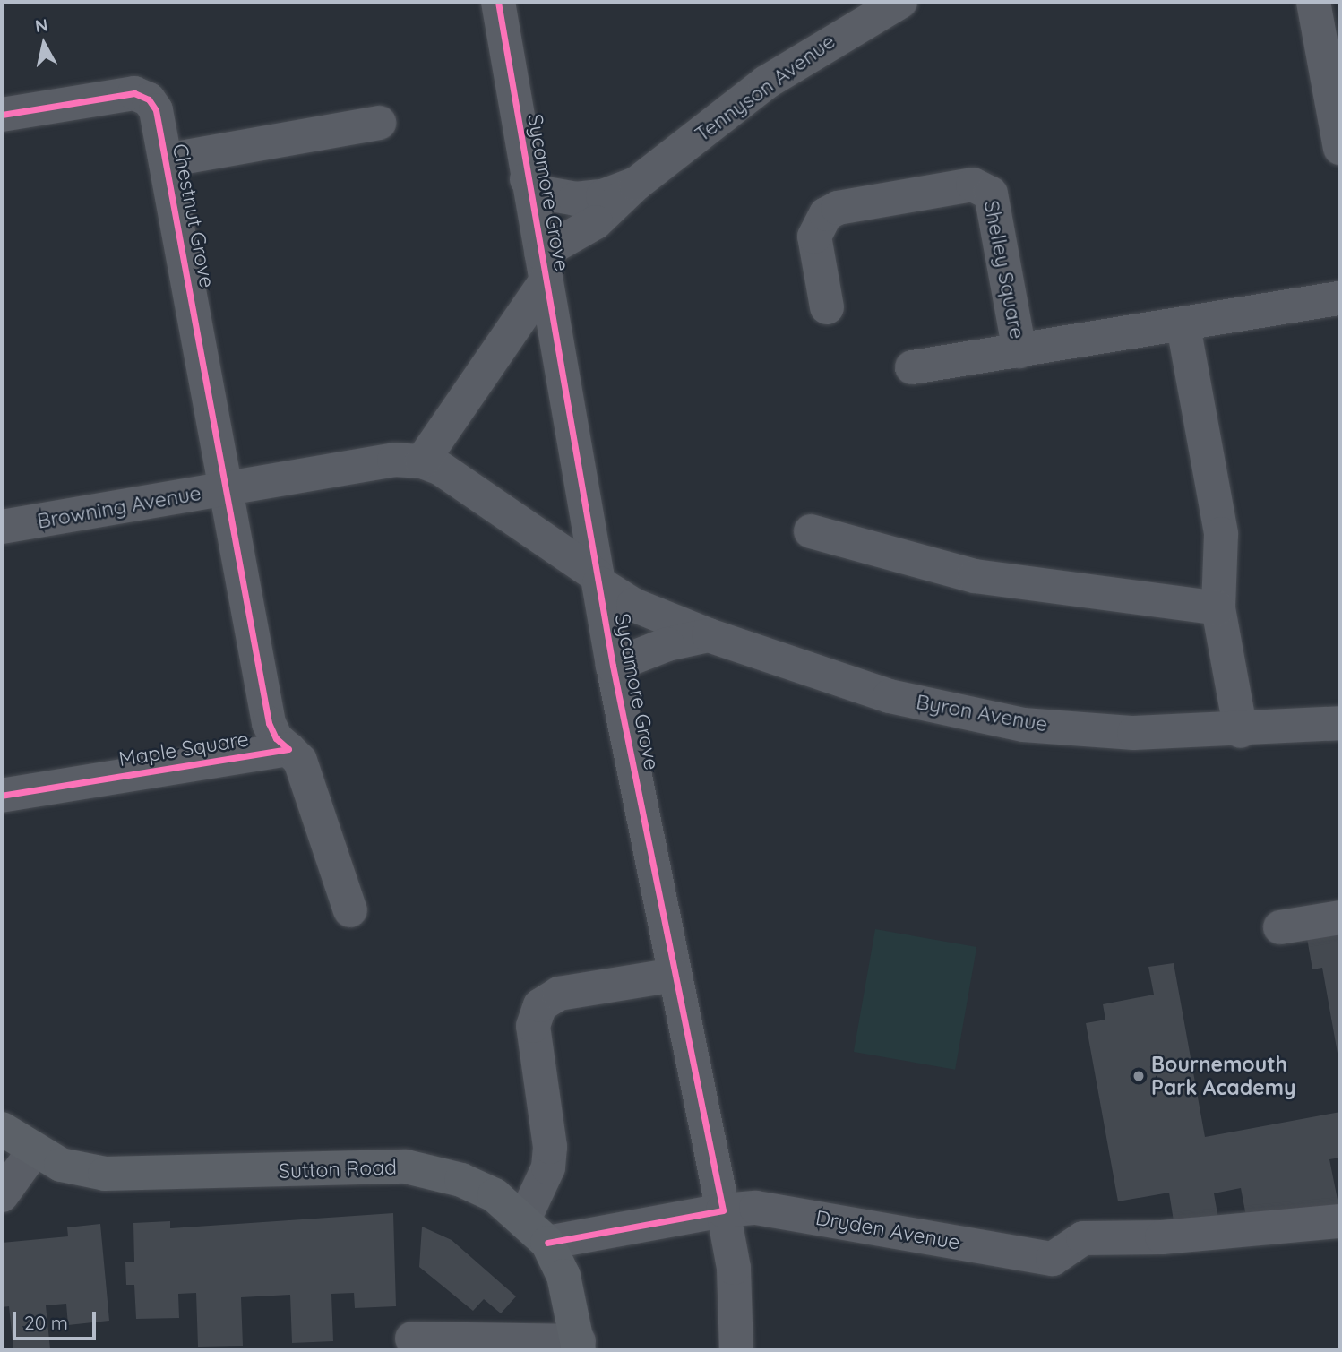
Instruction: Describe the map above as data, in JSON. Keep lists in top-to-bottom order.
{
  "streets": {
    "main road": ["Sutton Road"],
    "street": [
      "Tennyson Avenue",
      "Sycamore Grove",
      "Chestnut Grove",
      "Shelley Square",
      "Browning Avenue",
      "Byron Avenue",
      "Maple Square",
      "Dryden Avenue"
    ]
  },
  "crossings": [
    ["Tennyson Avenue", "Sycamore Grove"],
    ["Sycamore Grove", "Browning Avenue"],
    ["Sycamore Grove", "Byron Avenue"],
    ["Sycamore Grove", "Dryden Avenue"],
    ["Chestnut Grove", "Browning Avenue"],
    ["Chestnut Grove", "Maple Square"],
    ["Browning Avenue", "Byron Avenue"],
    ["Browning Avenue", "Maple Square"]
  ],
  "places": ["Bournemouth Park Academy"],
  "scale_bar": "20 m",
  "north": "top"
}
